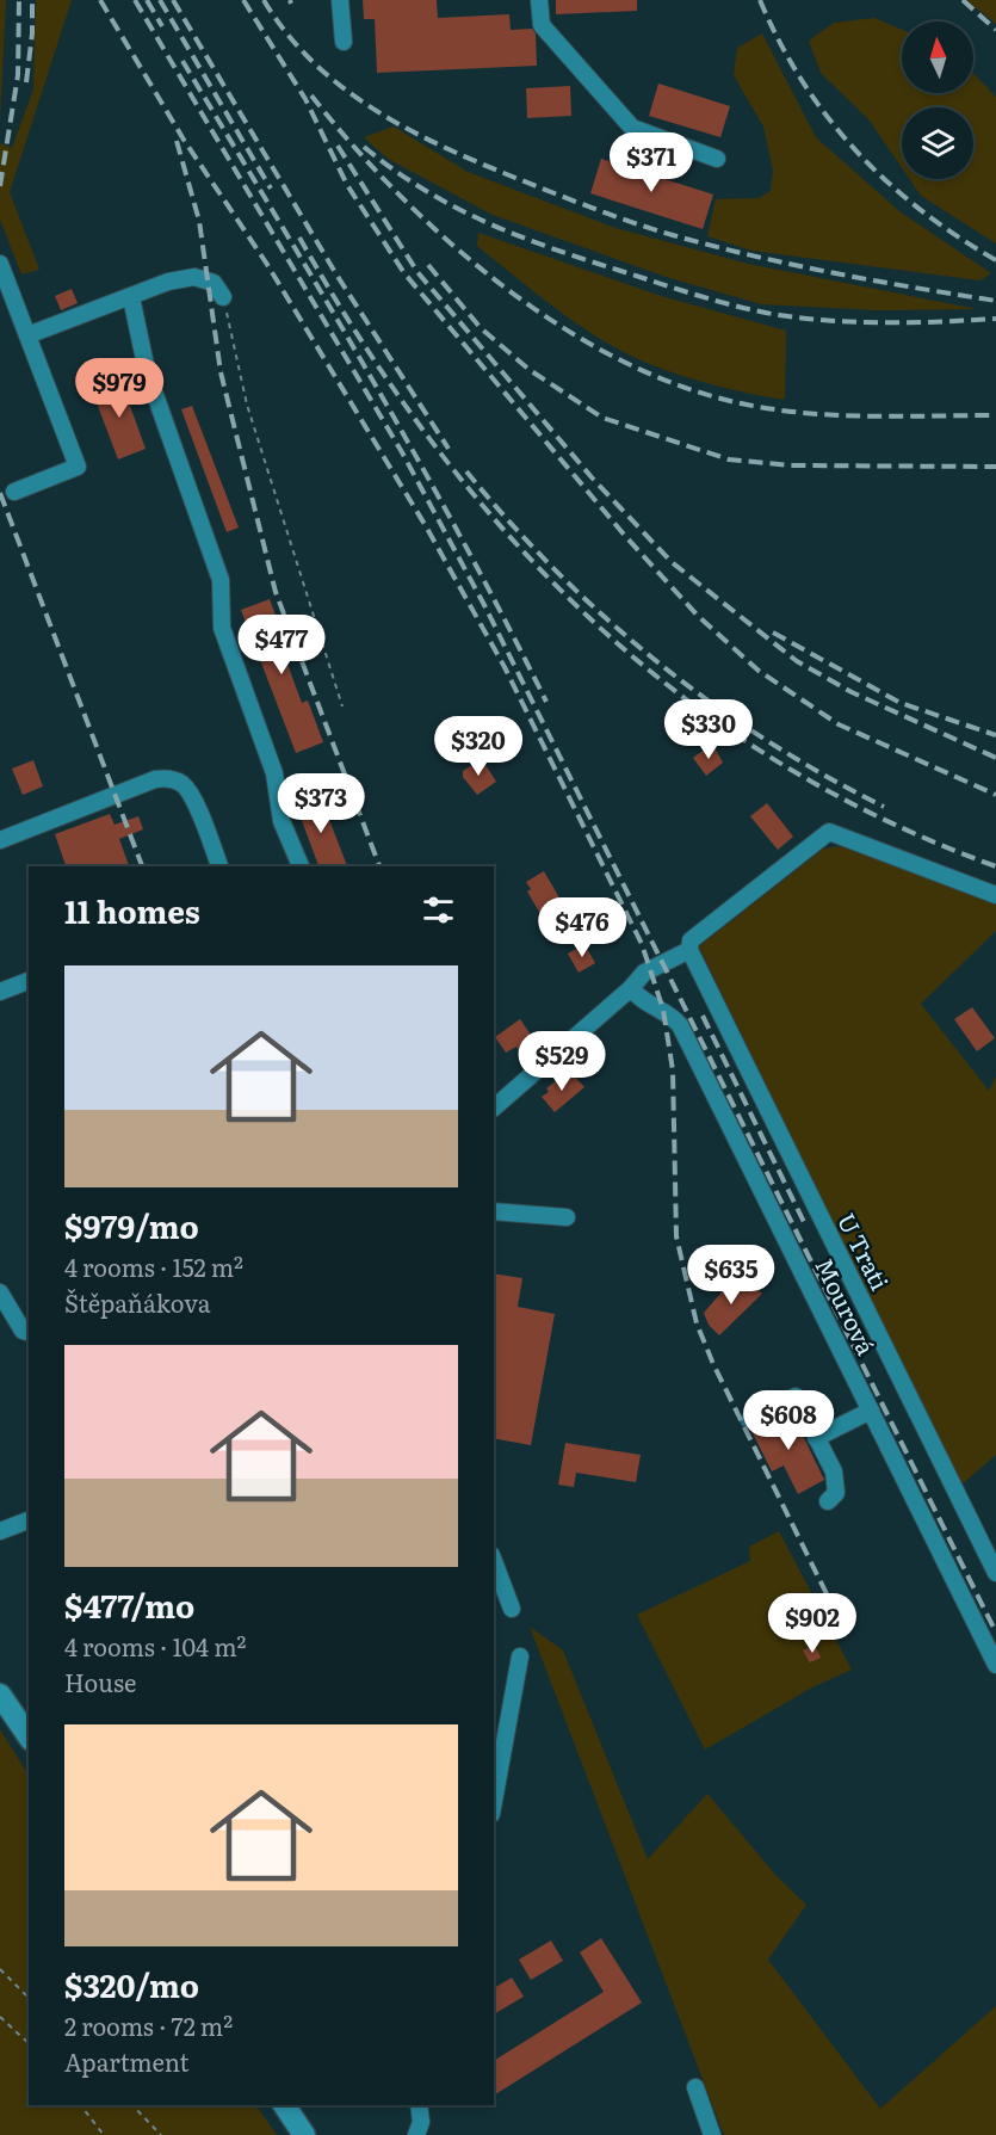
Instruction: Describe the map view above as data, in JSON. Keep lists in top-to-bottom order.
{
  "streets": {
    "street": ["U Trati", "Mourová"]
  },
  "north": "top",
  "page": {
    "price": [
      "$371",
      "$979",
      "$477",
      "$330",
      "$320",
      "$373",
      "$476",
      "$529",
      "$635",
      "$608",
      "$902"
    ],
    "heading": "11 homes",
    "list": [
      {
        "name": "$979/mo",
        "note": "4 rooms · 152 m² · Štěpaňákova"
      },
      {
        "name": "$477/mo",
        "note": "4 rooms · 104 m² · House"
      },
      {
        "name": "$320/mo",
        "note": "2 rooms · 72 m² · Apartment"
      }
    ]
  }
}
